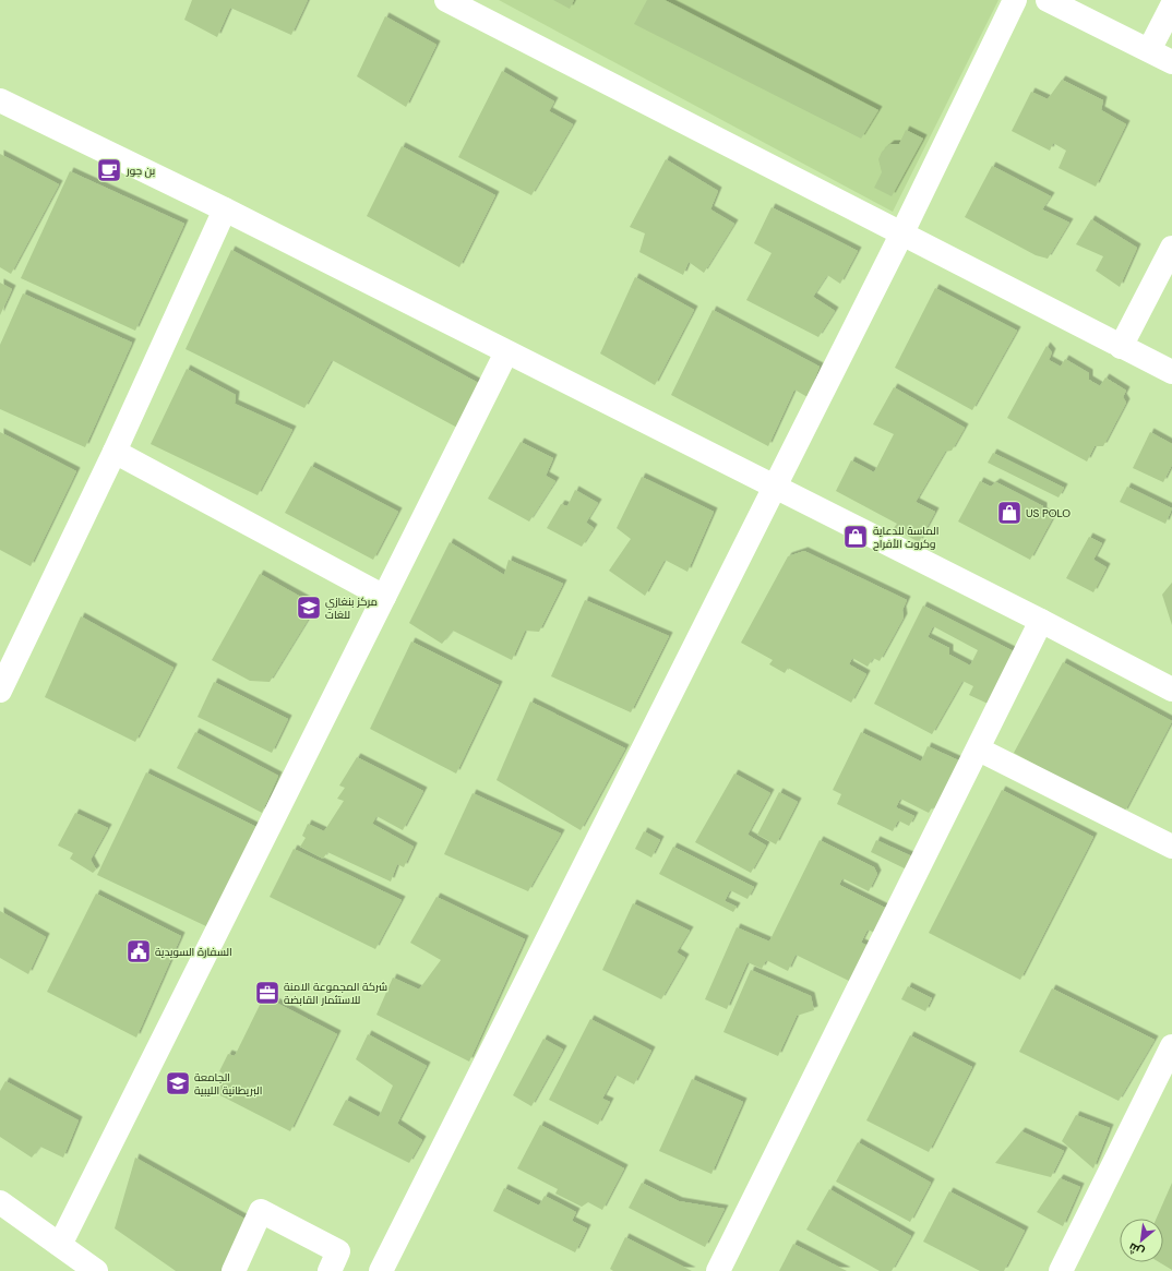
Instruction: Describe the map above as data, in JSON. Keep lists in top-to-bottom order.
{
  "places": {
    "cafe": ["بن جور"],
    "shop": ["US POLO", "الماسة للدعاية وكروت الأفراح"],
    "school or university": ["مركز بنغازي للغات", "الجامعة البريطانية الليبية"],
    "public building": ["السفارة السويدية"],
    "office": ["شركة المجموعة الامنة للاستثمار القابضة"]
  },
  "north": "bottom left"
}
